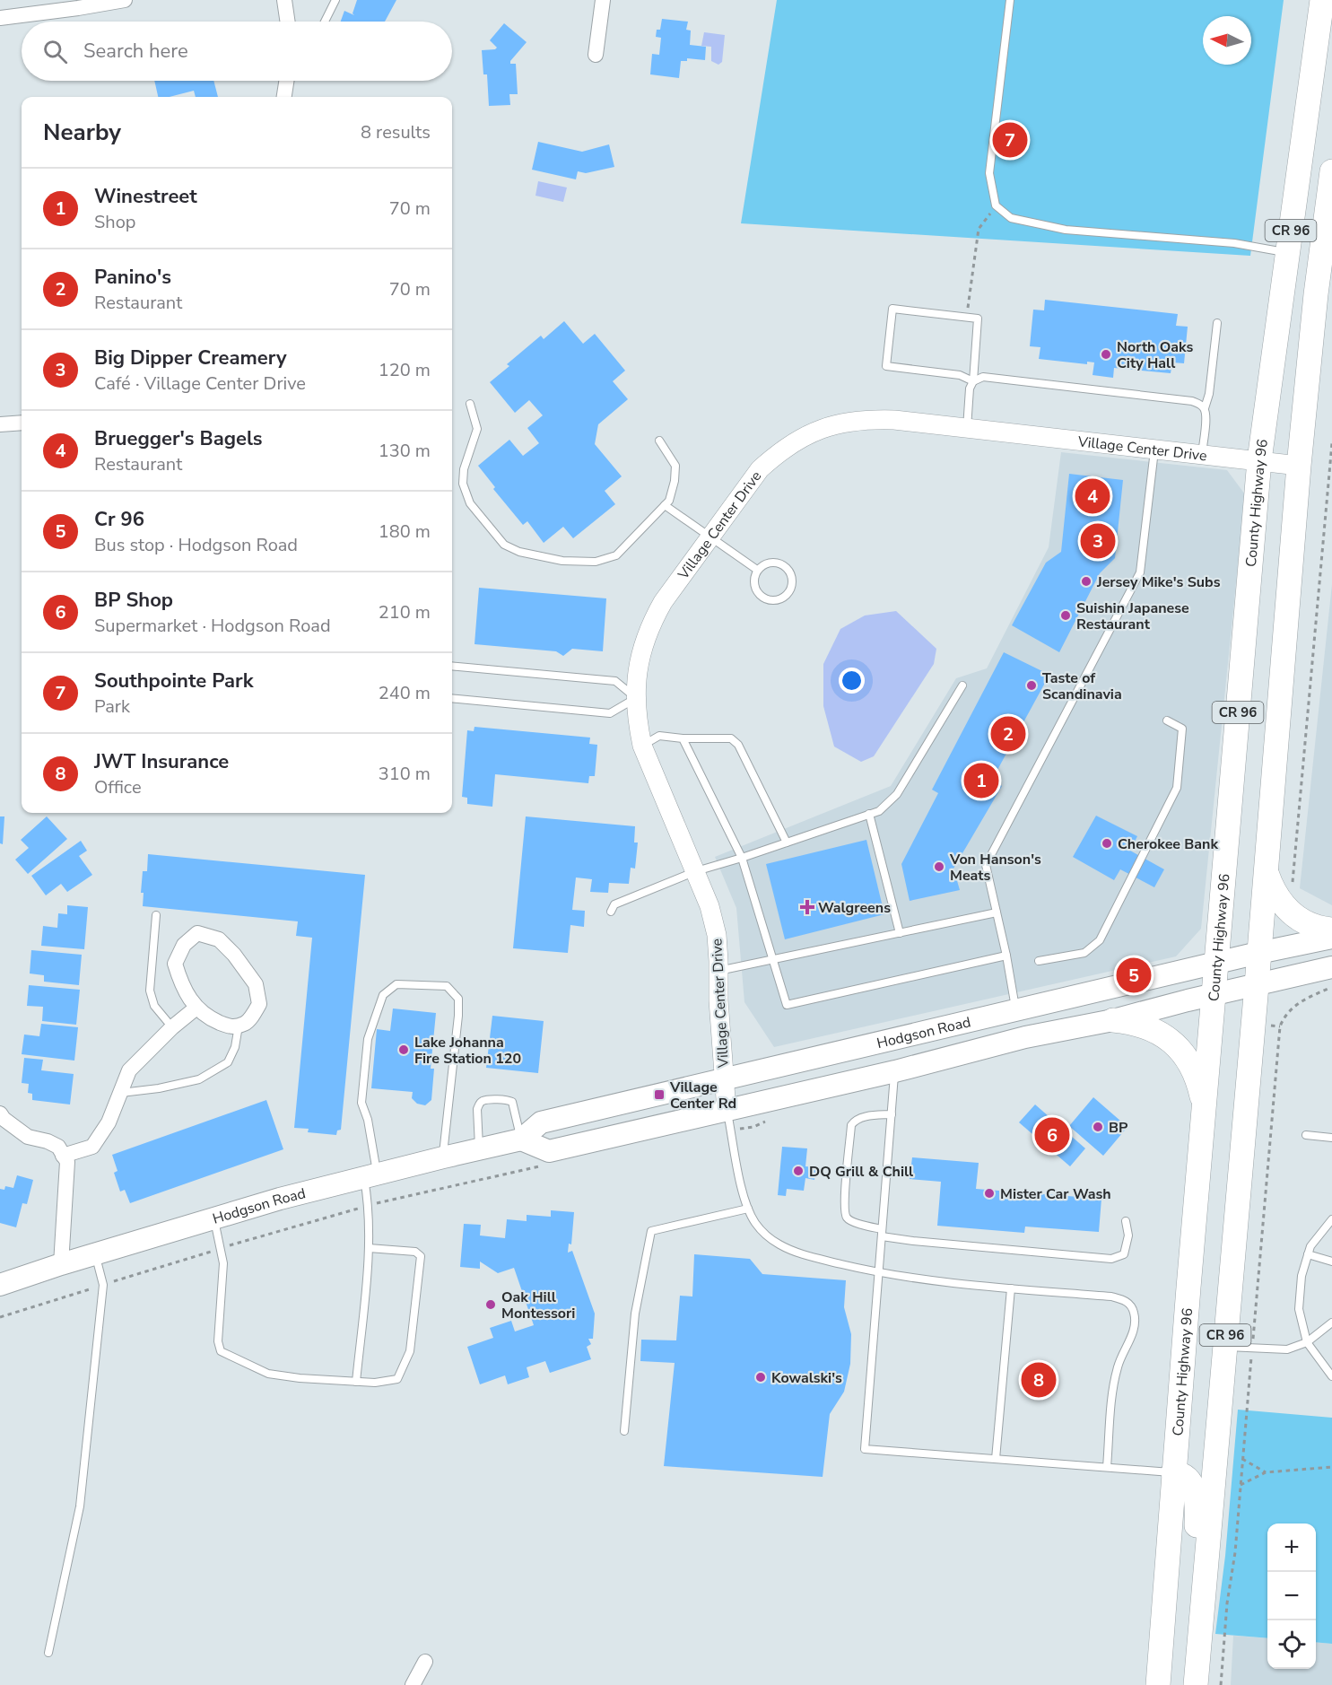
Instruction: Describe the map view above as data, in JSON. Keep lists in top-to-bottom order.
{
  "streets": {
    "main road": ["CR 96", "County Highway 96", "Hodgson Road"],
    "street": ["Village Center Drive"]
  },
  "crossings": [
    ["CR 96", "Village Center Drive"],
    ["CR 96", "Hodgson Road"],
    ["Village Center Drive", "County Highway 96"],
    ["Village Center Drive", "Hodgson Road"],
    ["County Highway 96", "Hodgson Road"]
  ],
  "places": {
    "other": [
      "North Oaks City Hall",
      "Jersey Mike's Subs",
      "Suishin Japanese Restaurant",
      "Taste of Scandinavia",
      "Cherokee Bank",
      "Von Hanson's Meats",
      "Lake Johanna Fire Station 120",
      "BP",
      "DQ Grill & Chill",
      "Mister Car Wash",
      "Oak Hill Montessori",
      "Kowalski's"
    ],
    "health": ["Walgreens"],
    "transit": ["Village Center Rd"]
  },
  "north": "left",
  "page": {
    "search": "Search here",
    "heading": ["Nearby", "8 results"],
    "pins": [
      "7",
      "4",
      "3",
      "2",
      "1",
      "5",
      "6",
      "8"
    ],
    "list": [
      {
        "mark": "1",
        "name": "Winestreet",
        "note": "Shop",
        "value": "70 m"
      },
      {
        "mark": "2",
        "name": "Panino's",
        "note": "Restaurant",
        "value": "70 m"
      },
      {
        "mark": "3",
        "name": "Big Dipper Creamery",
        "note": "Café · Village Center Drive",
        "value": "120 m"
      },
      {
        "mark": "4",
        "name": "Bruegger's Bagels",
        "note": "Restaurant",
        "value": "130 m"
      },
      {
        "mark": "5",
        "name": "Cr 96",
        "note": "Bus stop · Hodgson Road",
        "value": "180 m"
      },
      {
        "mark": "6",
        "name": "BP Shop",
        "note": "Supermarket · Hodgson Road",
        "value": "210 m"
      },
      {
        "mark": "7",
        "name": "Southpointe Park",
        "note": "Park",
        "value": "240 m"
      },
      {
        "mark": "8",
        "name": "JWT Insurance",
        "note": "Office",
        "value": "310 m"
      }
    ],
    "map_buttons": ["+", "−"]
  }
}
